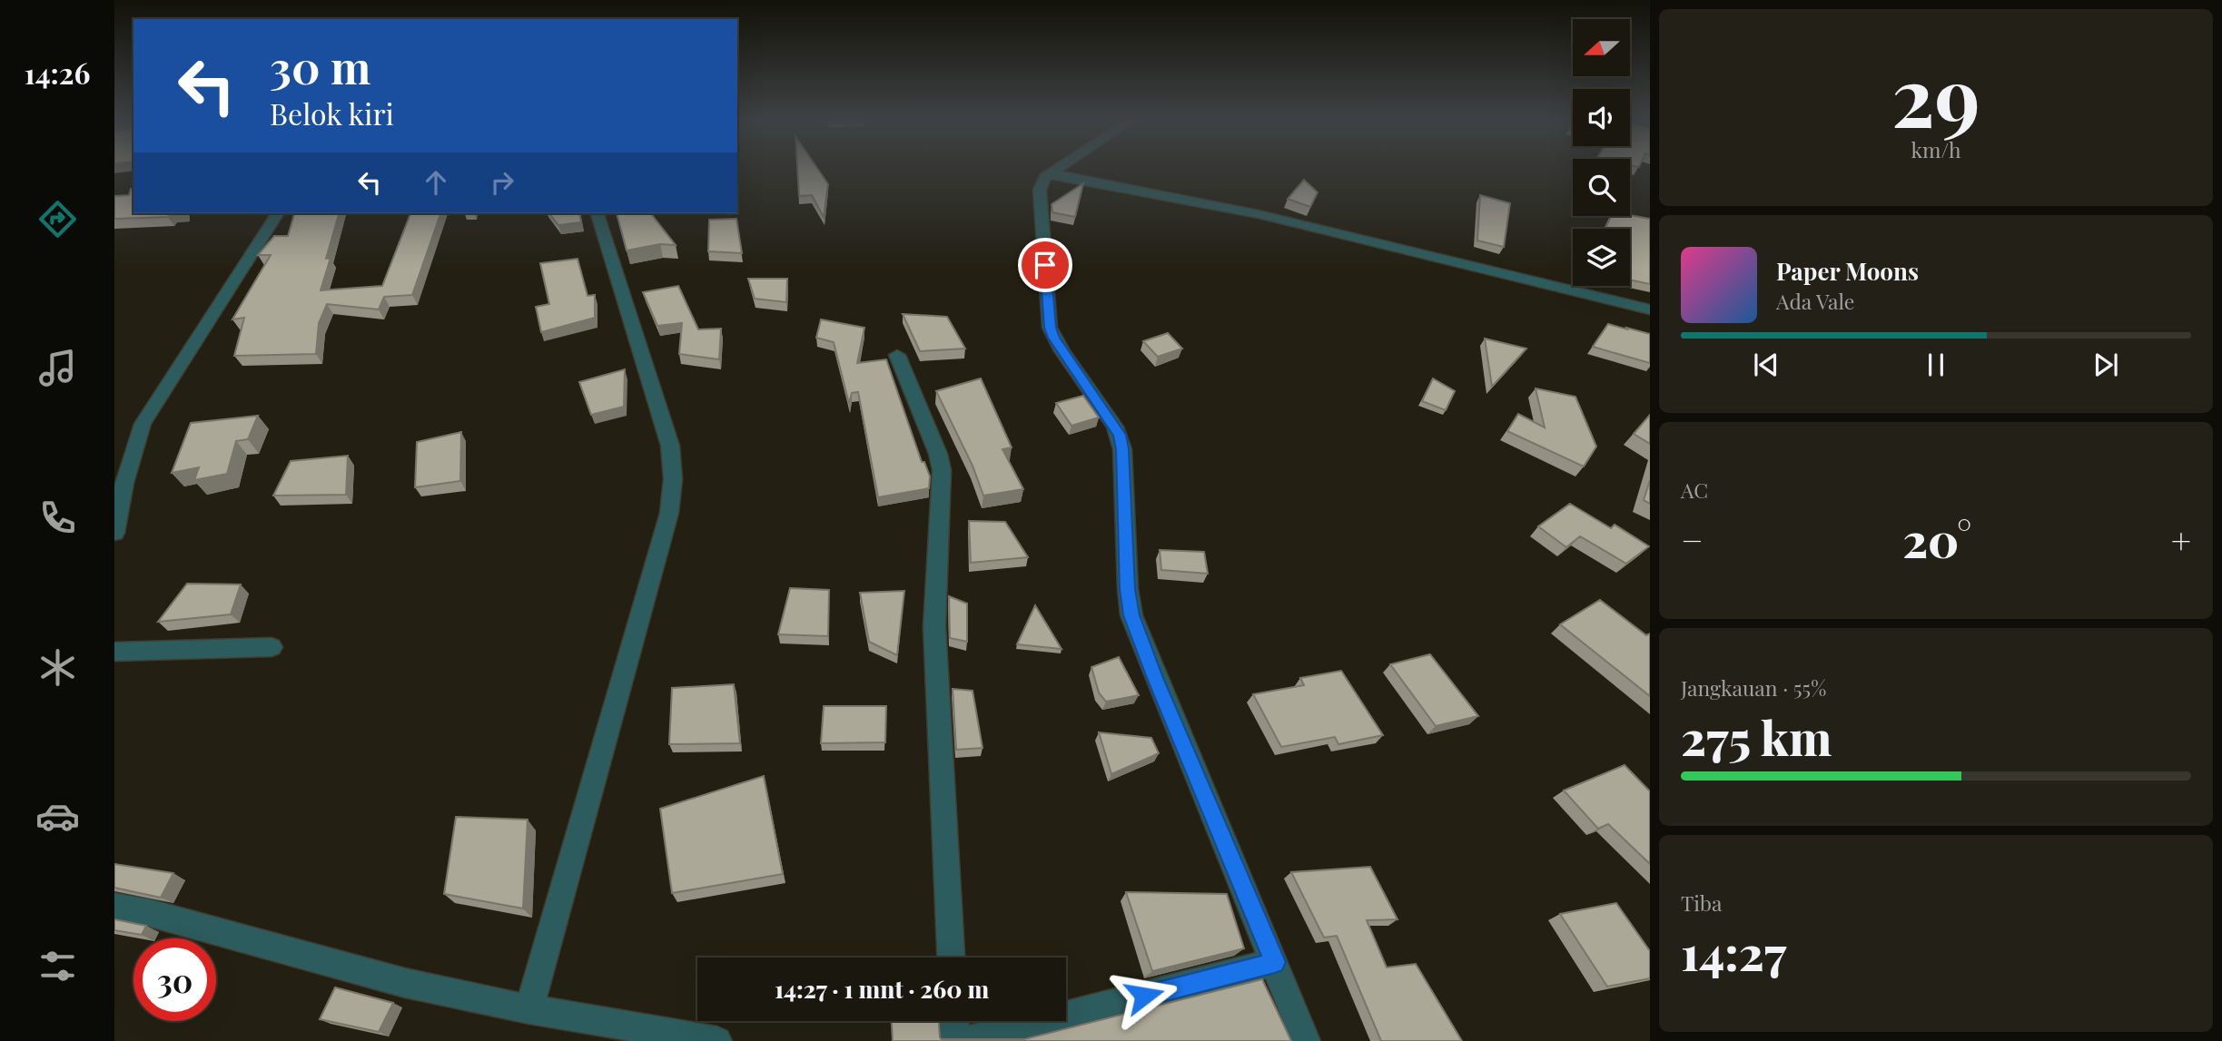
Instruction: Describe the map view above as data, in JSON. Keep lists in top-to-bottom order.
{
  "north": "left",
  "page": {
    "tabs": "14:26",
    "tile": [
      ["29", "km/h"],
      "AC",
      ["Jangkauan · 55%", "275 km"],
      ["Tiba", "14:27"]
    ],
    "turn": ["30 m", "Belok kiri"],
    "song": ["Paper Moons", "Ada Vale"],
    "heat": ["−", "20°", "+"],
    "limit": "30",
    "trip": "14:27 · 1 mnt · 260 m"
  }
}
